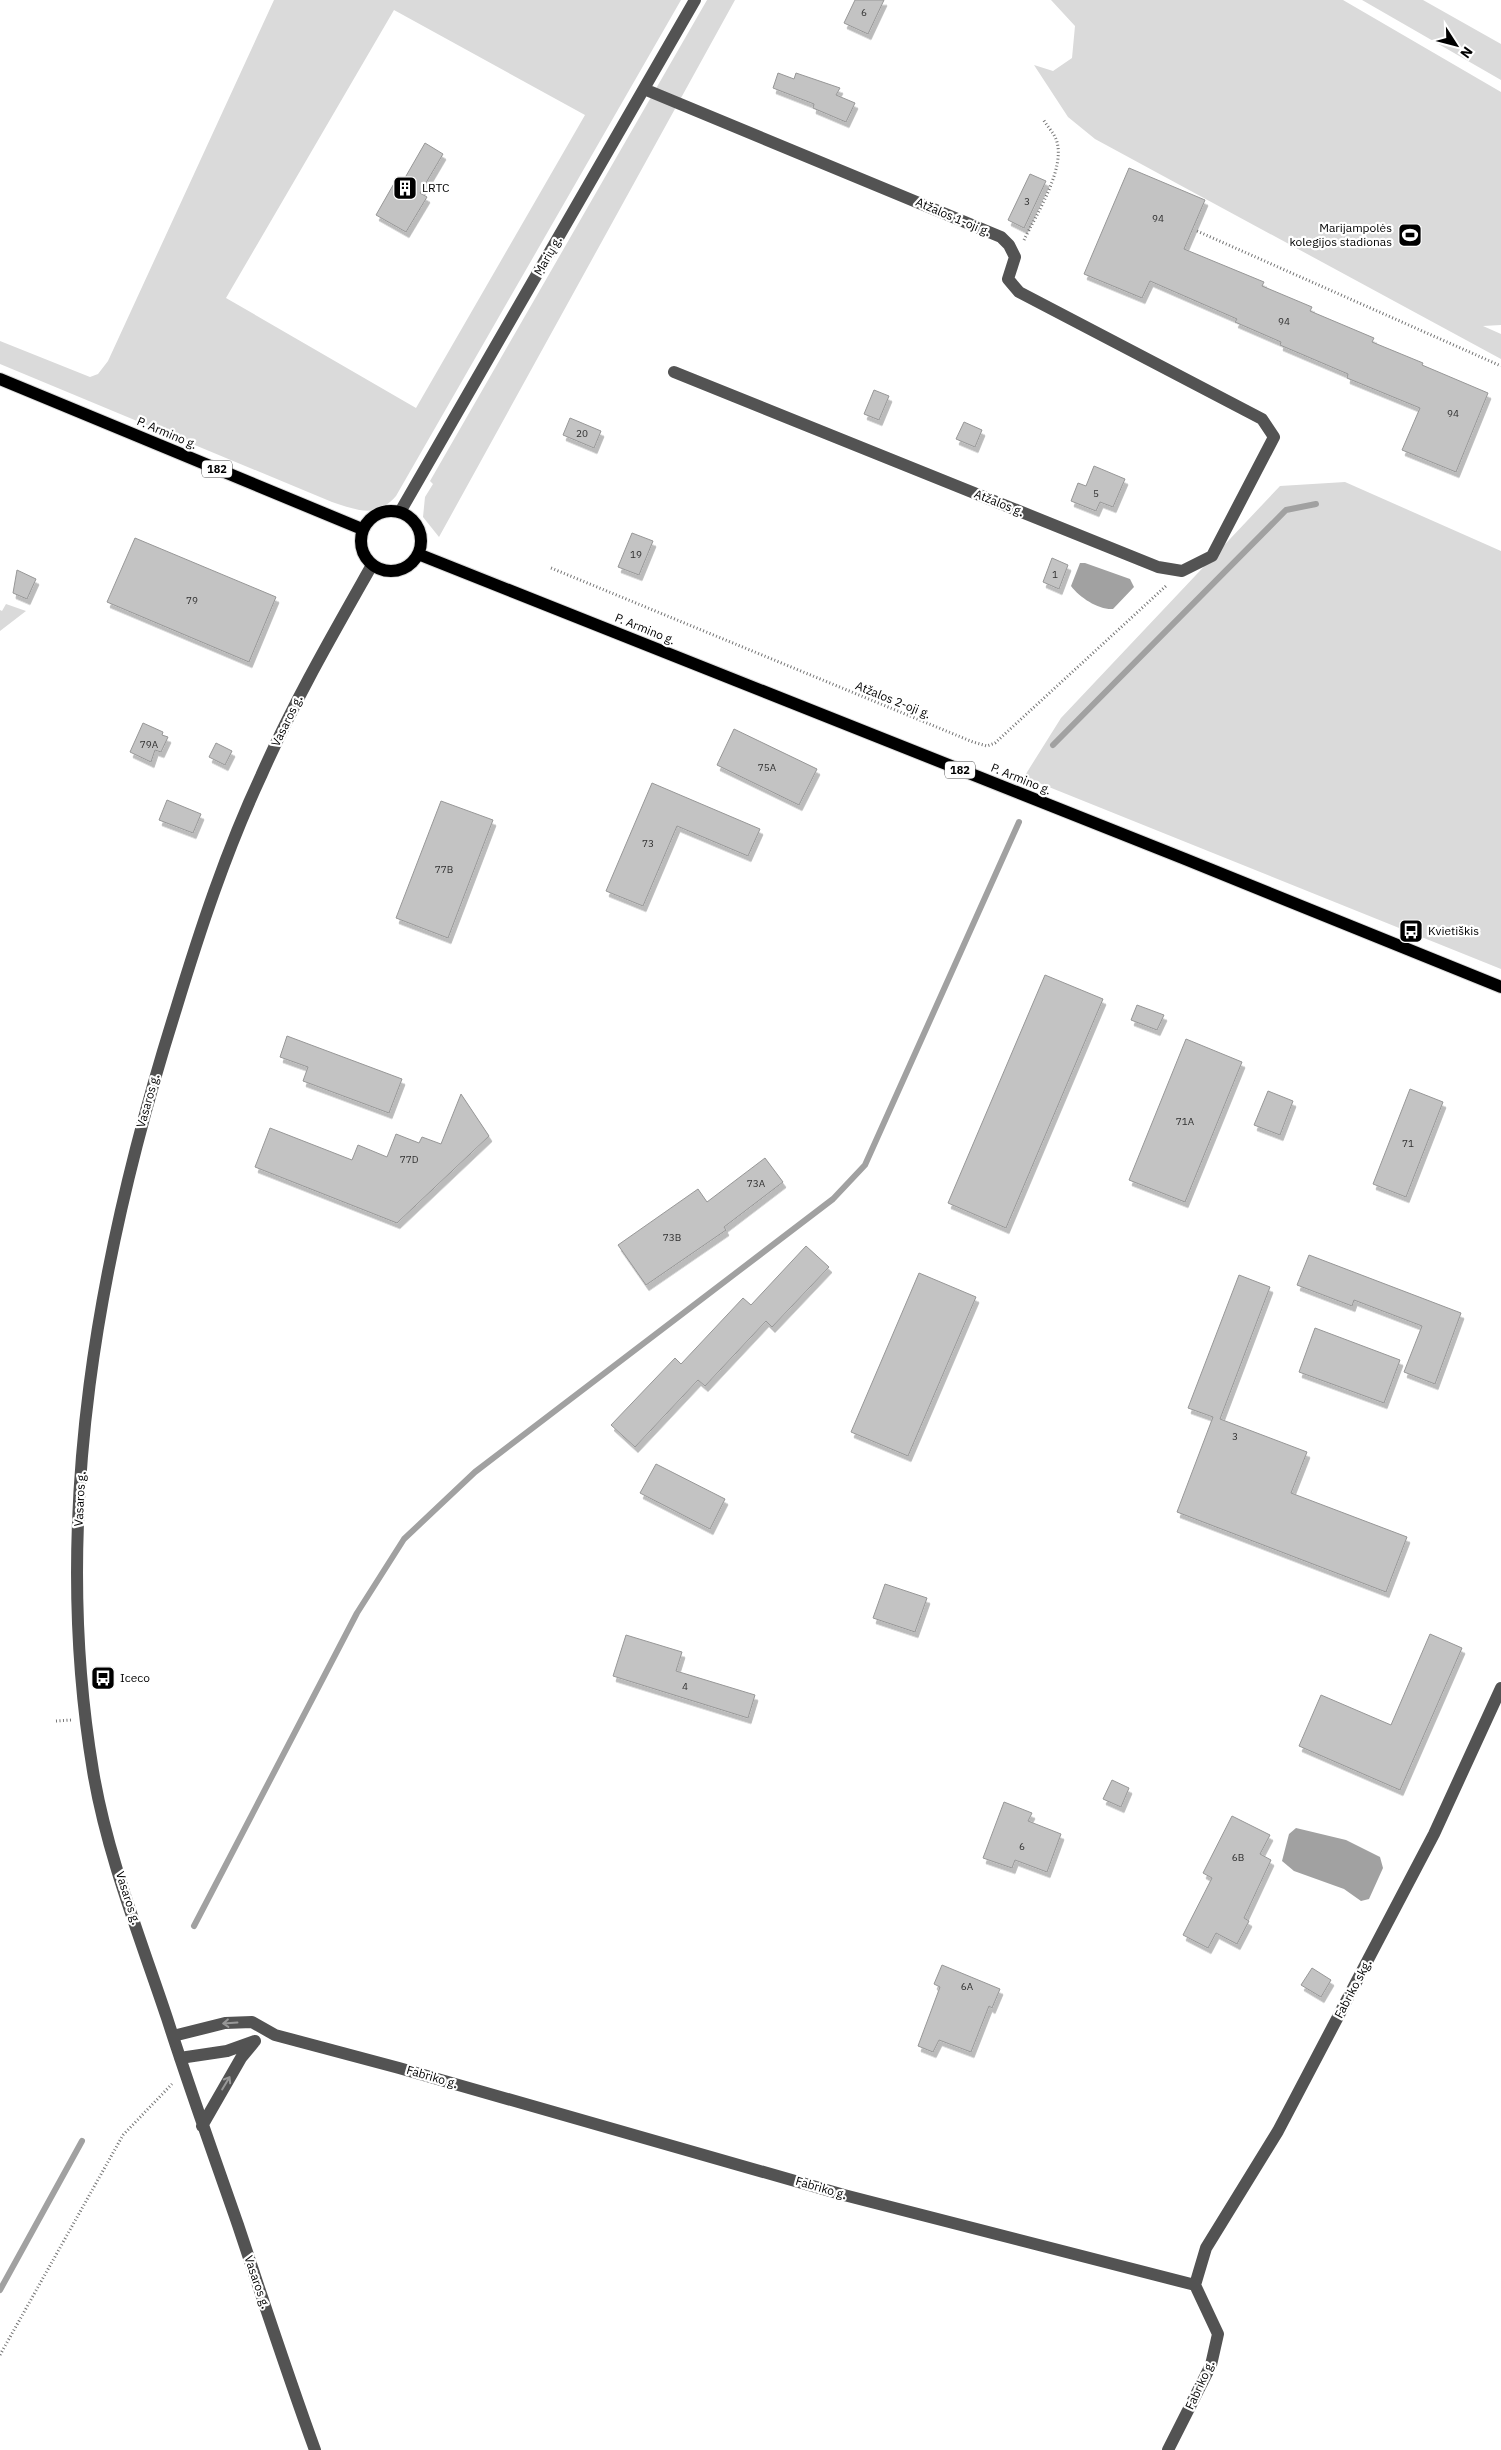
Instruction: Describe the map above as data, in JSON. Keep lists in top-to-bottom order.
{
  "streets": {
    "main road": ["P. Armino g.", "182"],
    "street": [
      "Atžalos 1-oji g.",
      "Marių g.",
      "Atžalos g.",
      "Vasaros g.",
      "Fabriko skg.",
      "Fabriko g."
    ],
    "path": ["Atžalos 2-oji g."]
  },
  "crossings": [
    ["Atžalos 1-oji g.", "Marių g."],
    ["Marių g.", "P. Armino g."],
    ["Marių g.", "Vasaros g."],
    ["P. Armino g.", "Vasaros g."],
    ["Atžalos g.", "Atžalos 2-oji g."],
    ["Vasaros g.", "Fabriko g."],
    ["Fabriko skg.", "Fabriko g."]
  ],
  "places": {
    "building": ["LRTC"],
    "sports": ["Marijampolės kolegijos stadionas"],
    "bus stop": ["Kvietiškis", "Iceco"]
  },
  "house_numbers": [
    "6",
    "3",
    "94",
    "94",
    "94",
    "20",
    "5",
    "19",
    "1",
    "79",
    "79A",
    "75A",
    "73",
    "77B",
    "71A",
    "71",
    "77D",
    "73A",
    "73B",
    "3",
    "4",
    "6",
    "6B",
    "6A"
  ],
  "north": "bottom right"
}
